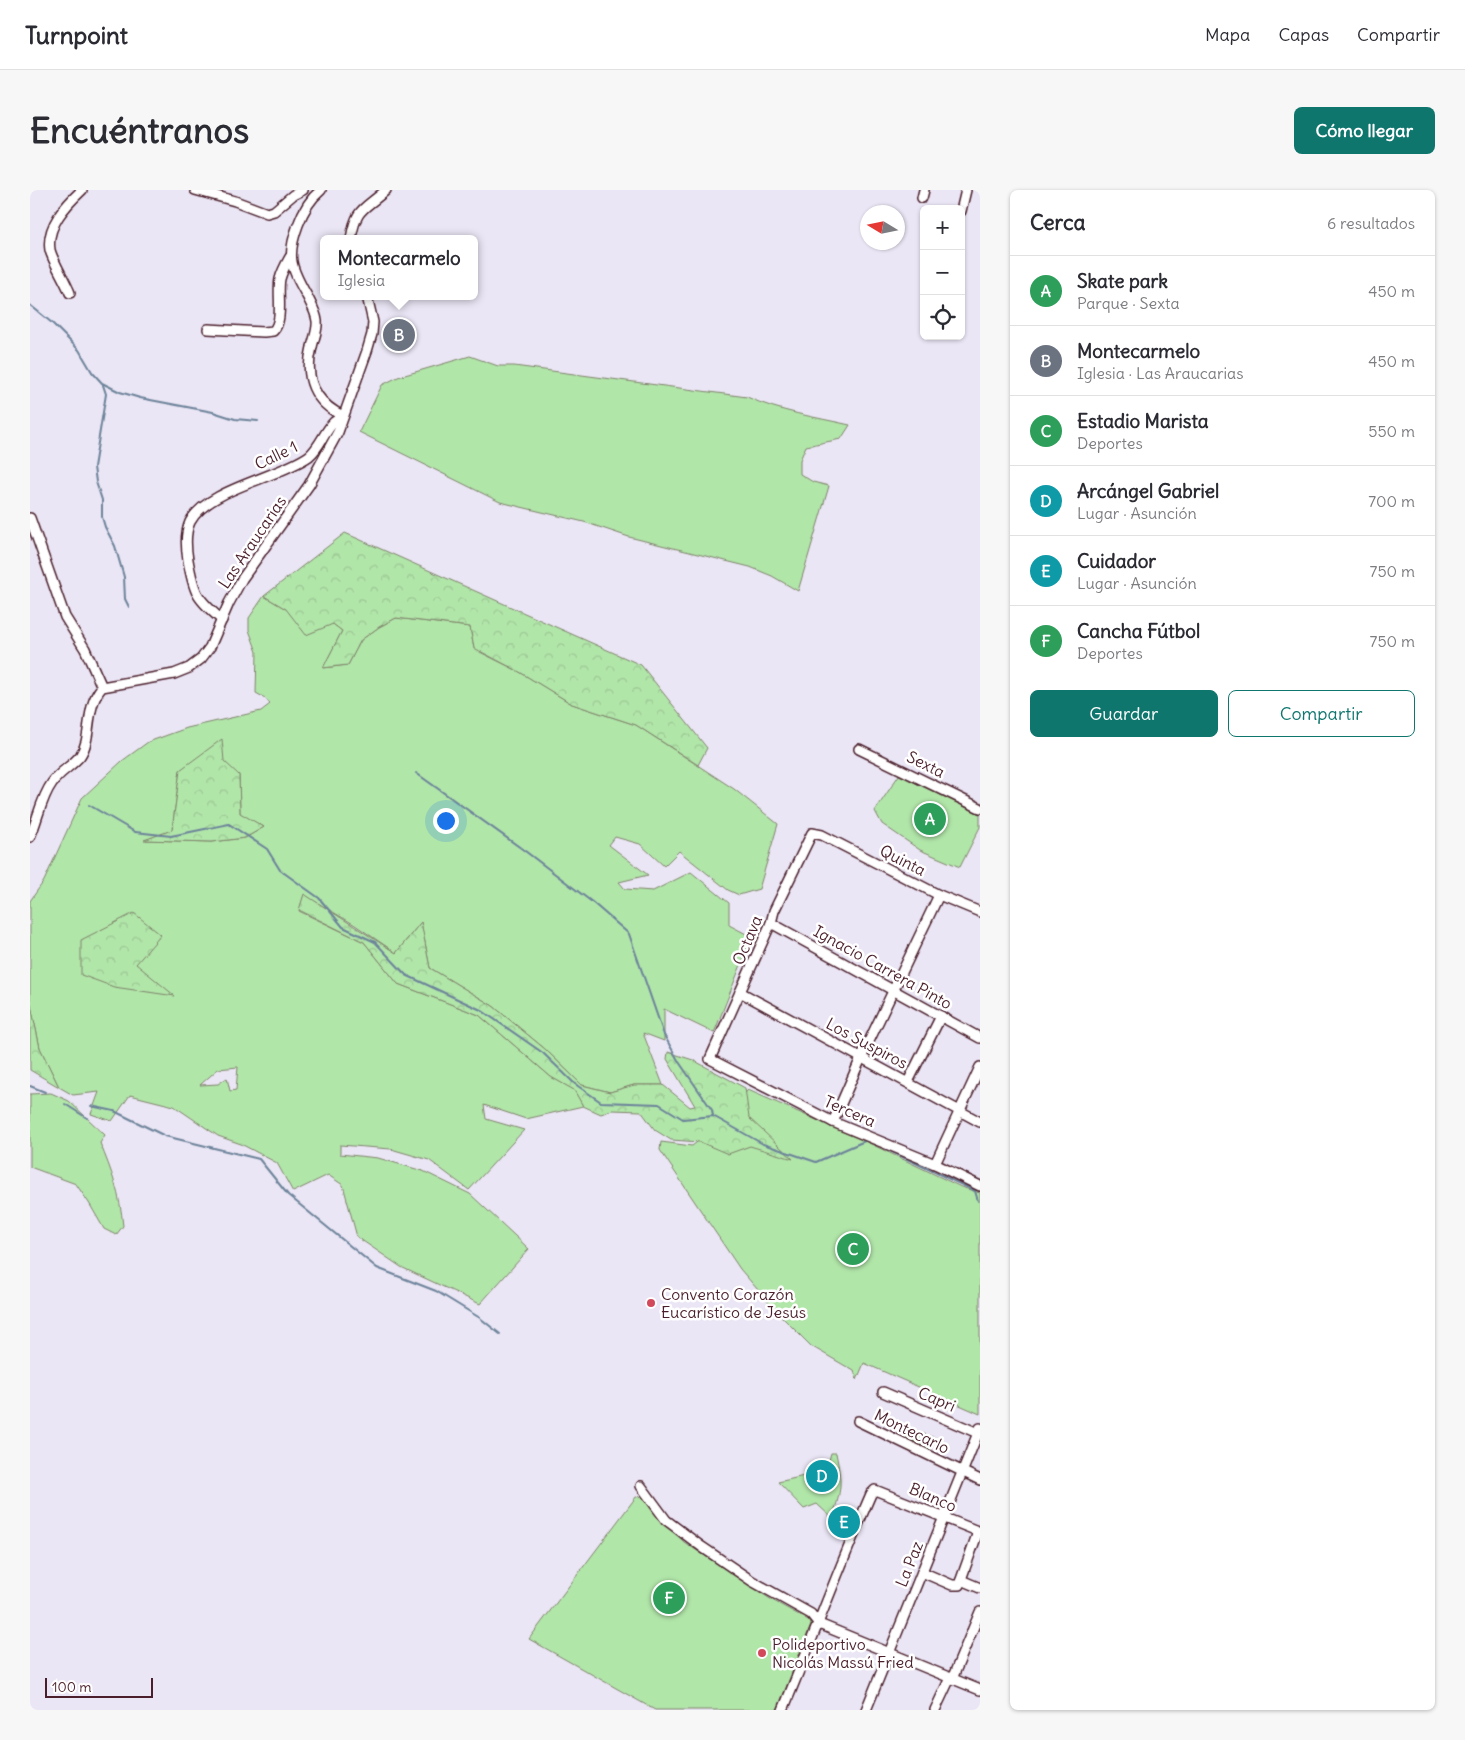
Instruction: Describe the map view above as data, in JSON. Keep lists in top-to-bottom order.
{
  "streets": {
    "street": [
      "Calle 1",
      "Las Araucarias",
      "Sexta",
      "Quinta",
      "Octava",
      "Ignacio Carrera Pinto",
      "Los Suspiros",
      "Tercera",
      "Capri",
      "Montecarlo",
      "Blanco",
      "La Paz"
    ]
  },
  "crossings": [
    ["Calle 1", "Las Araucarias"],
    ["Quinta", "Octava"],
    ["Octava", "Ignacio Carrera Pinto"],
    ["Octava", "Los Suspiros"],
    ["Octava", "Tercera"],
    ["Capri", "La Paz"],
    ["Montecarlo", "La Paz"],
    ["Blanco", "La Paz"]
  ],
  "places": ["Convento Corazón Eucarístico de Jesús", "Polideportivo Nicolás Massú Fried"],
  "scale_bar": "100 m",
  "north": "left",
  "page": {
    "header": "Turnpoint",
    "nav": ["Mapa", "Capas", "Compartir"],
    "buttons": [
      "Cómo llegar",
      ["Guardar", "Compartir"]
    ],
    "title": "Encuéntranos",
    "heading": ["Cerca", "6 resultados"],
    "map_buttons": ["+", "−"],
    "popup": ["Montecarmelo", "Iglesia"],
    "list": [
      {
        "mark": "A",
        "name": "Skate park",
        "note": "Parque · Sexta",
        "value": "450 m"
      },
      {
        "mark": "B",
        "name": "Montecarmelo",
        "note": "Iglesia · Las Araucarias",
        "value": "450 m"
      },
      {
        "mark": "C",
        "name": "Estadio Marista",
        "note": "Deportes",
        "value": "550 m"
      },
      {
        "mark": "D",
        "name": "Arcángel Gabriel",
        "note": "Lugar · Asunción",
        "value": "700 m"
      },
      {
        "mark": "E",
        "name": "Cuidador",
        "note": "Lugar · Asunción",
        "value": "750 m"
      },
      {
        "mark": "F",
        "name": "Cancha Fútbol",
        "note": "Deportes",
        "value": "750 m"
      }
    ],
    "pins": [
      "B",
      "A",
      "C",
      "D",
      "E",
      "F"
    ],
    "scale": "100 m"
  }
}
